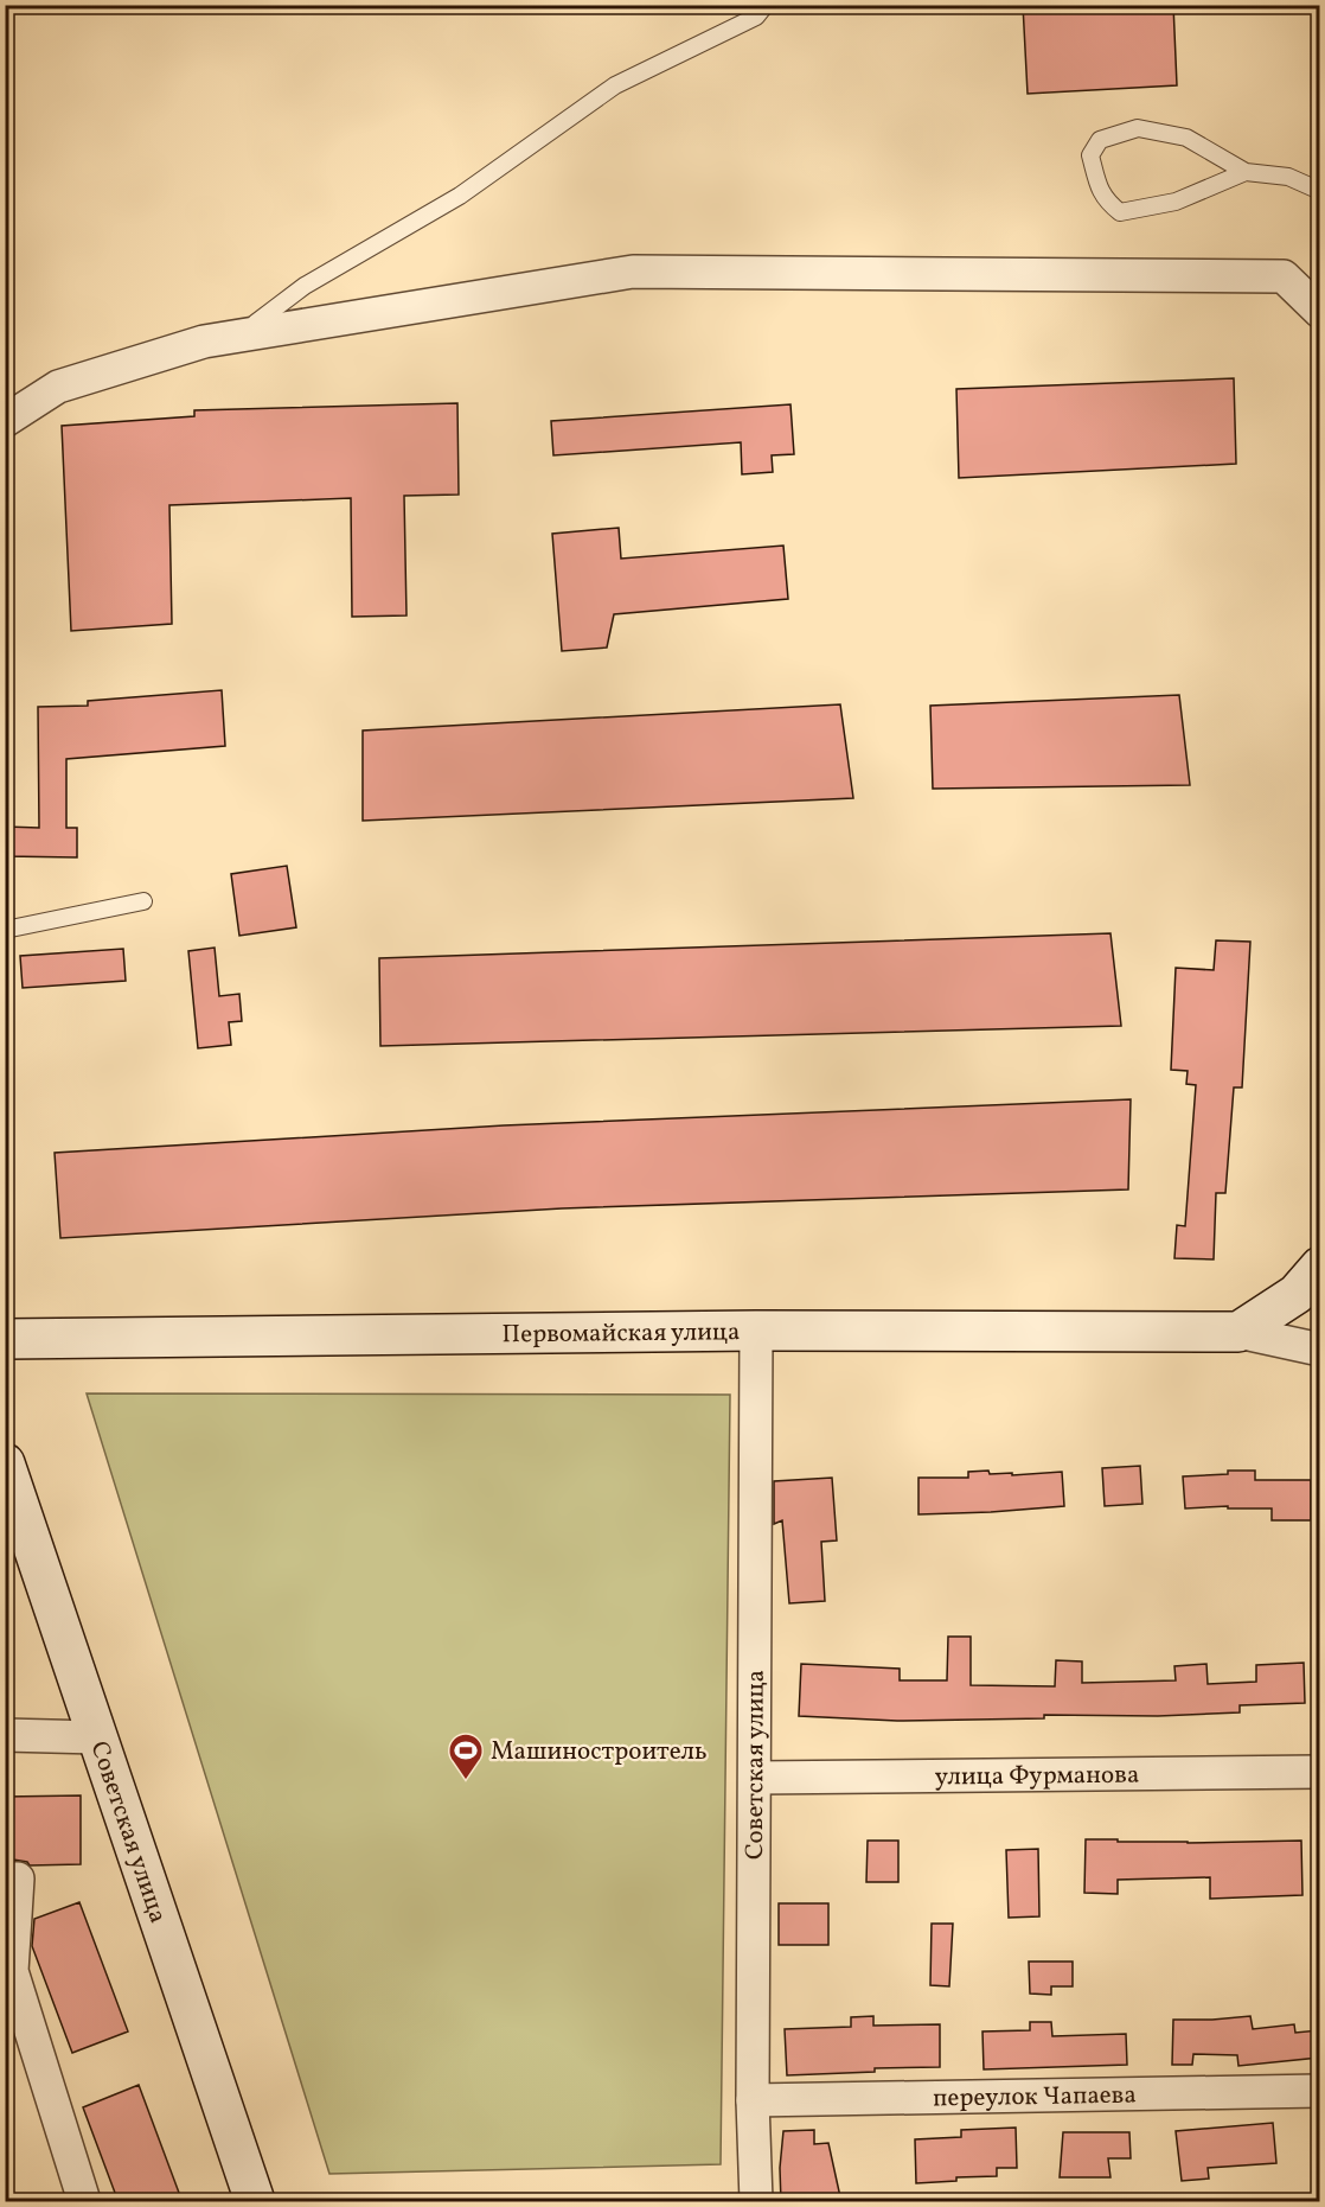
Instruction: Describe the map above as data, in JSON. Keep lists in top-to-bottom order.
{
  "streets": {
    "main road": ["Первомайская улица", "Советская улица"],
    "street": ["улица Фурманова", "переулок Чапаева"]
  },
  "crossings": [
    ["Первомайская улица", "Советская улица"],
    ["Советская улица", "улица Фурманова"],
    ["Советская улица", "переулок Чапаева"]
  ],
  "places": {
    "sports": ["Машиностроитель"]
  }
}
